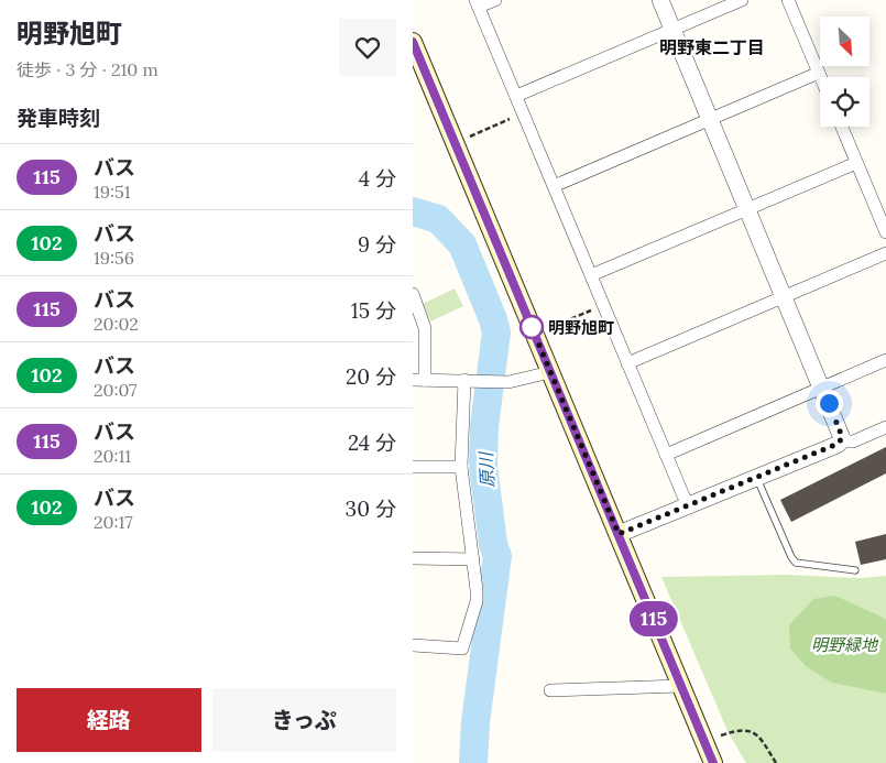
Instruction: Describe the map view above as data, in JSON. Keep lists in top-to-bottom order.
{
  "districts": ["明野東二丁目"],
  "water": ["原川"],
  "parks": ["明野緑地"],
  "places": ["明野旭町"],
  "lines": ["bus line 115"],
  "north": "bottom right",
  "page": {
    "heading": [
      ["明野旭町", "徒歩 · 3 分 · 210 m"],
      "発車時刻"
    ],
    "on_map": "115",
    "list": [
      {
        "mark": "115",
        "name": "バス",
        "note": "19:51",
        "value": "4 分"
      },
      {
        "mark": "102",
        "name": "バス",
        "note": "19:56",
        "value": "9 分"
      },
      {
        "mark": "115",
        "name": "バス",
        "note": "20:02",
        "value": "15 分"
      },
      {
        "mark": "102",
        "name": "バス",
        "note": "20:07",
        "value": "20 分"
      },
      {
        "mark": "115",
        "name": "バス",
        "note": "20:11",
        "value": "24 分"
      },
      {
        "mark": "102",
        "name": "バス",
        "note": "20:17",
        "value": "30 分"
      }
    ],
    "buttons": ["経路", "きっぷ"]
  }
}
